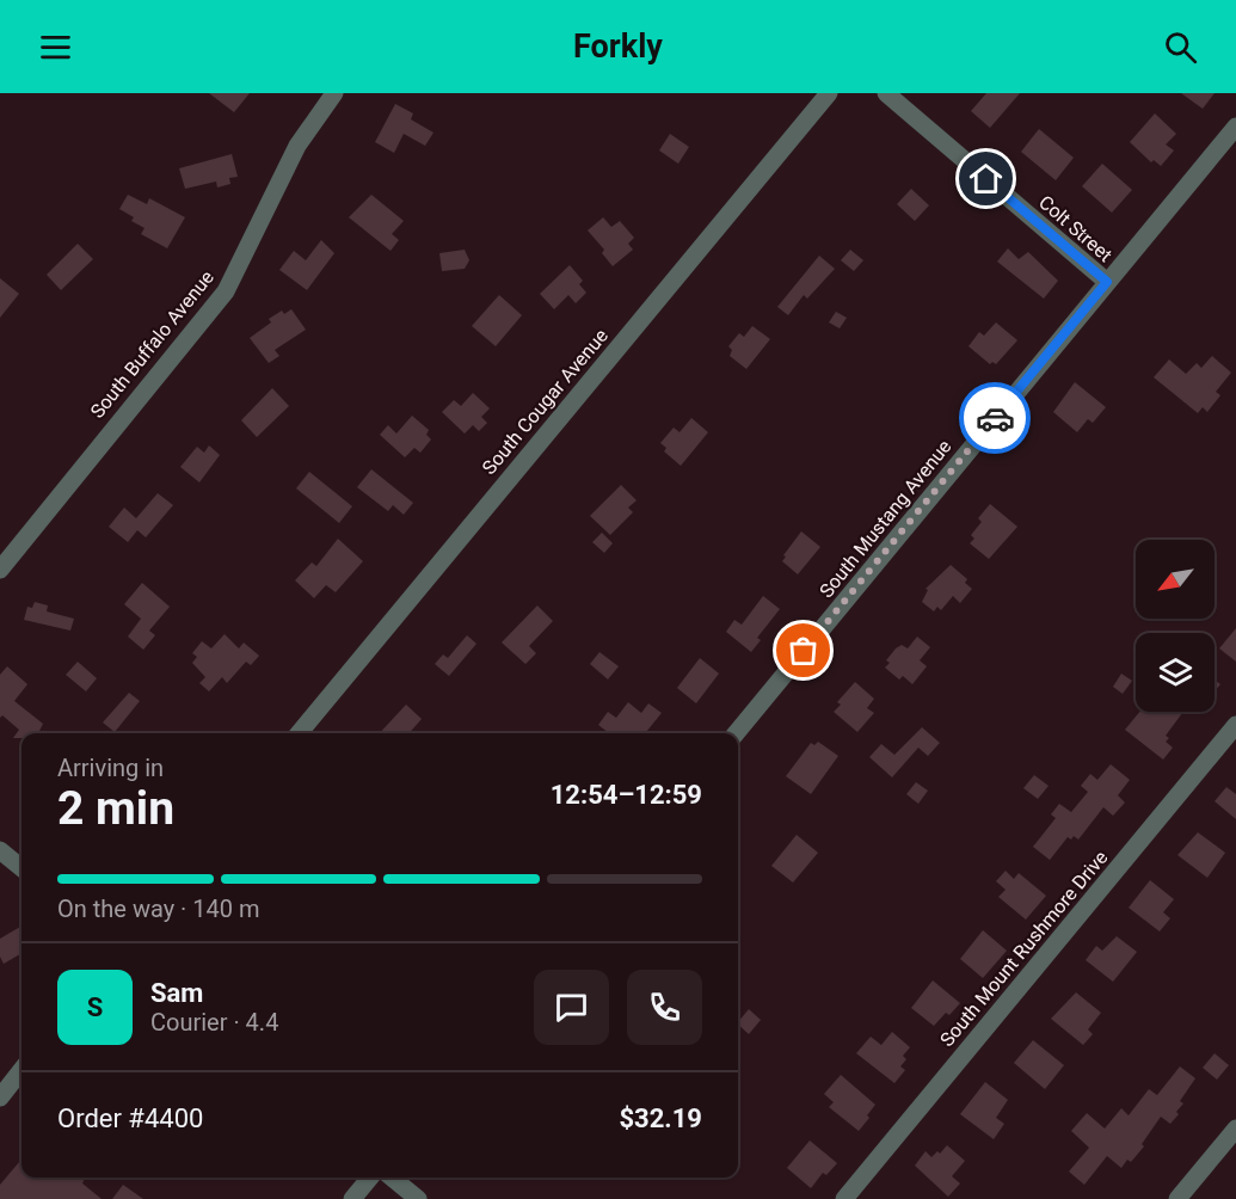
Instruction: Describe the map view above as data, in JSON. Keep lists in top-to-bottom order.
{
  "streets": {
    "street": [
      "Colt Street",
      "South Buffalo Avenue",
      "South Cougar Avenue",
      "South Mustang Avenue",
      "South Mount Rushmore Drive"
    ]
  },
  "crossings": [
    ["Colt Street", "South Mustang Avenue"]
  ],
  "north": "bottom left",
  "page": {
    "header": "Forkly",
    "heading": ["2 min", "Arriving in", "12:54–12:59"],
    "panel": [
      "Sam",
      "Courier · 4.4",
      "Order #4400",
      "$32.19"
    ],
    "bar": "On the way · 140 m",
    "round": "S"
  }
}
